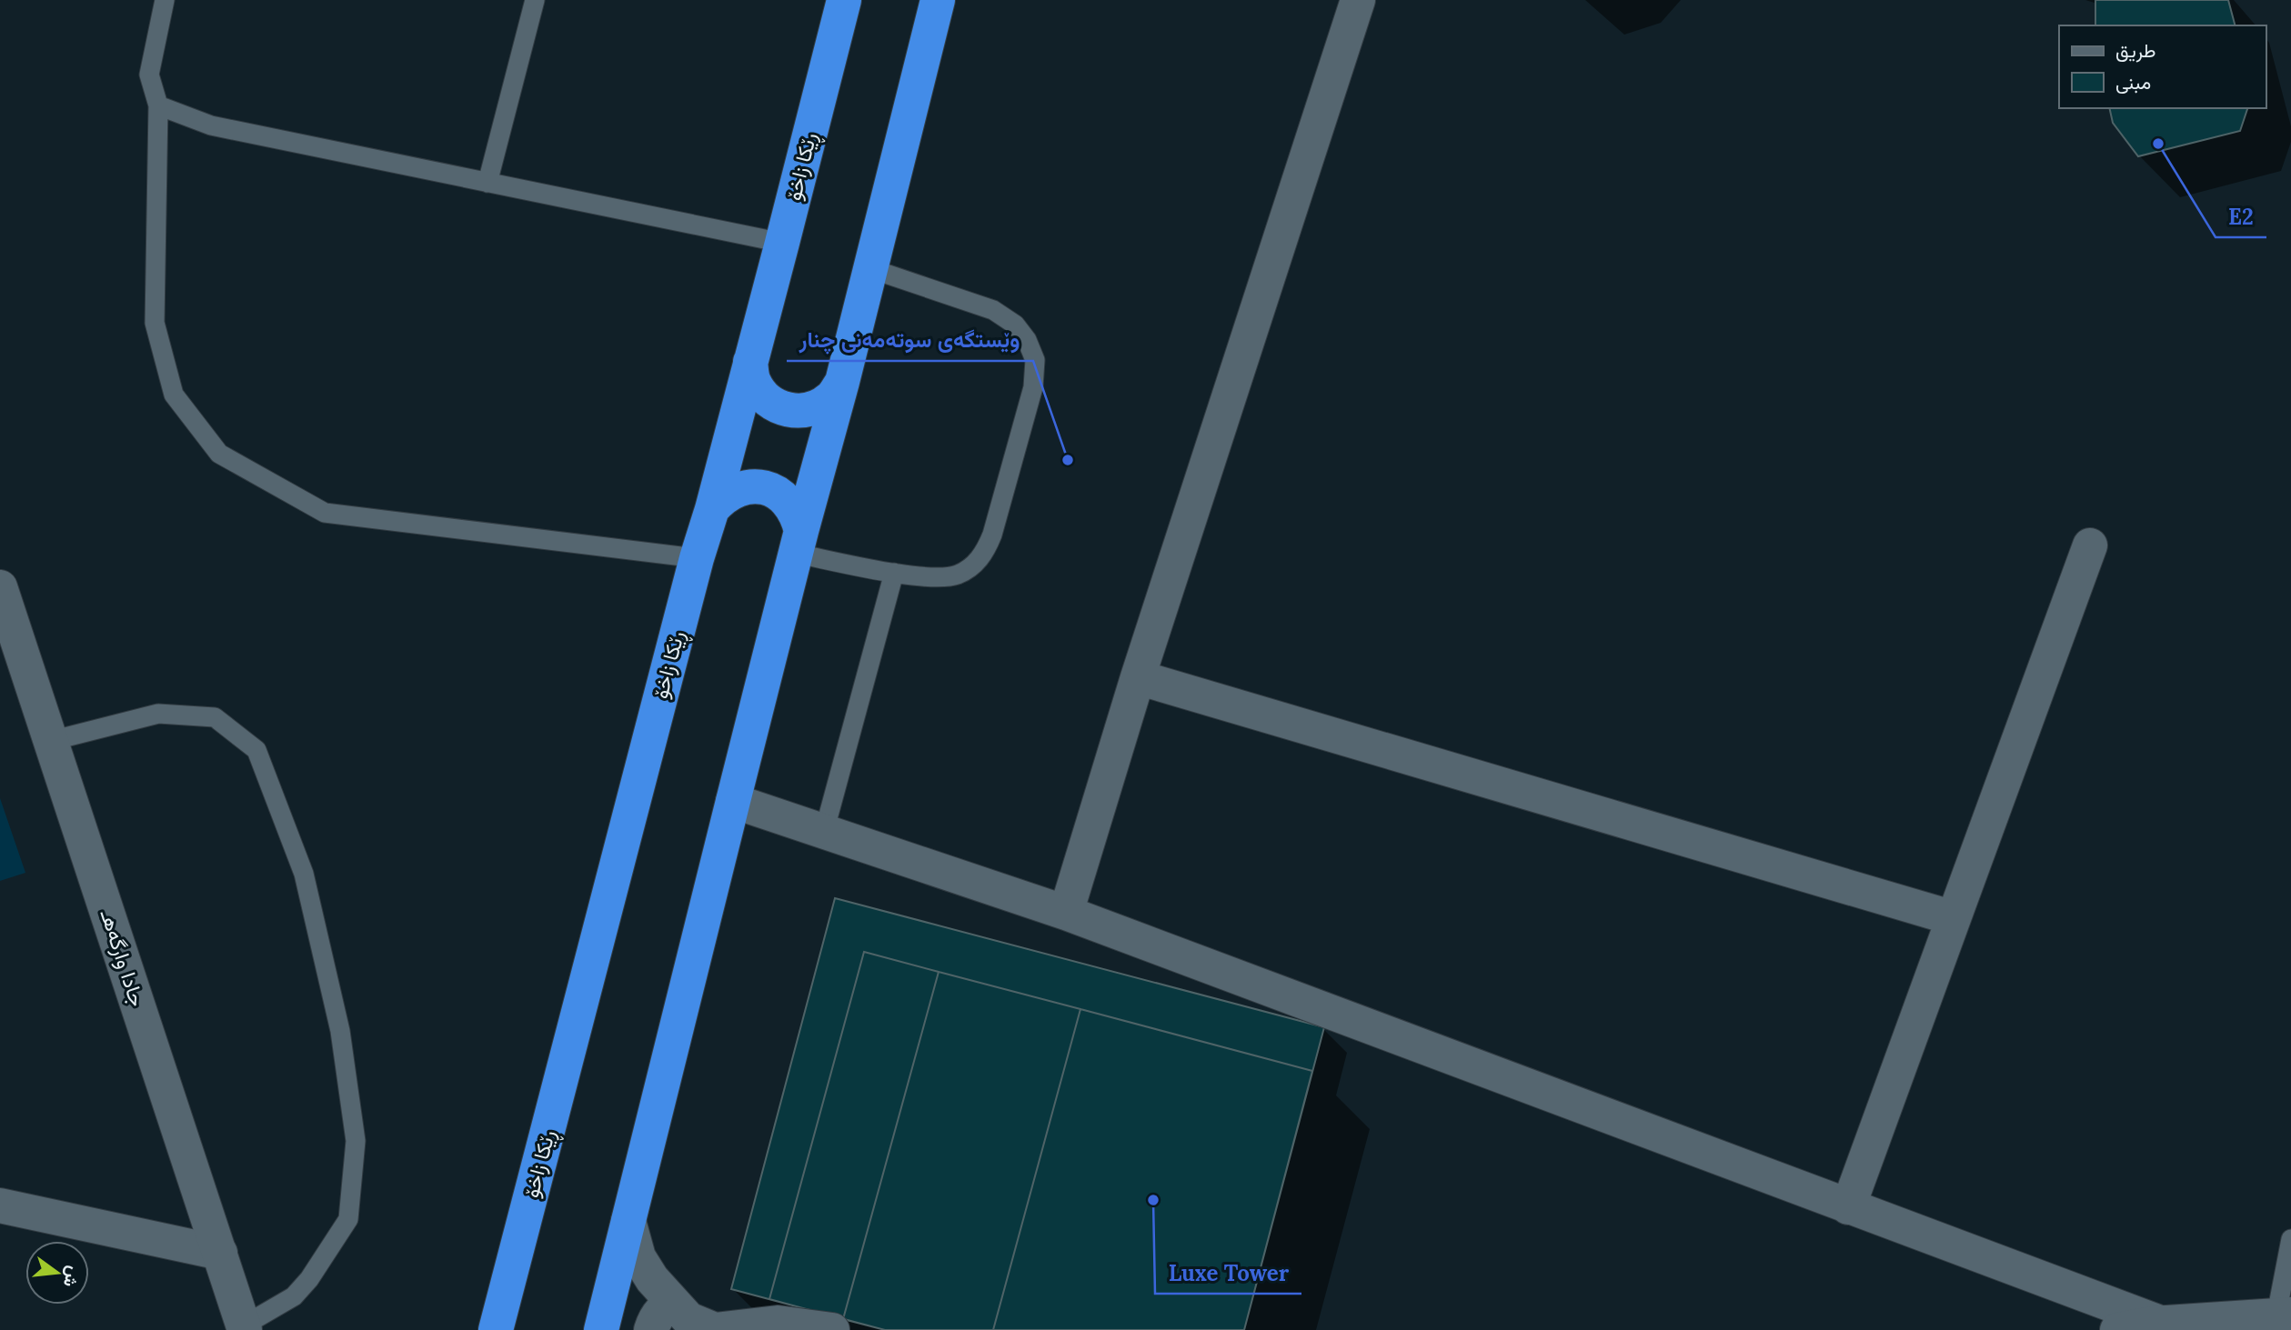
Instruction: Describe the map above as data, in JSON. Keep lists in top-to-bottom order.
{
  "streets": {
    "highway": ["ڕێکا زاخۆ"],
    "street": ["جادا وارگه‌هـ"]
  },
  "places": ["E2", "وێستگەی سوتەمەنی چنار", "Luxe Tower"],
  "legend": ["طريق", "مبنى"],
  "north": "right"
}
